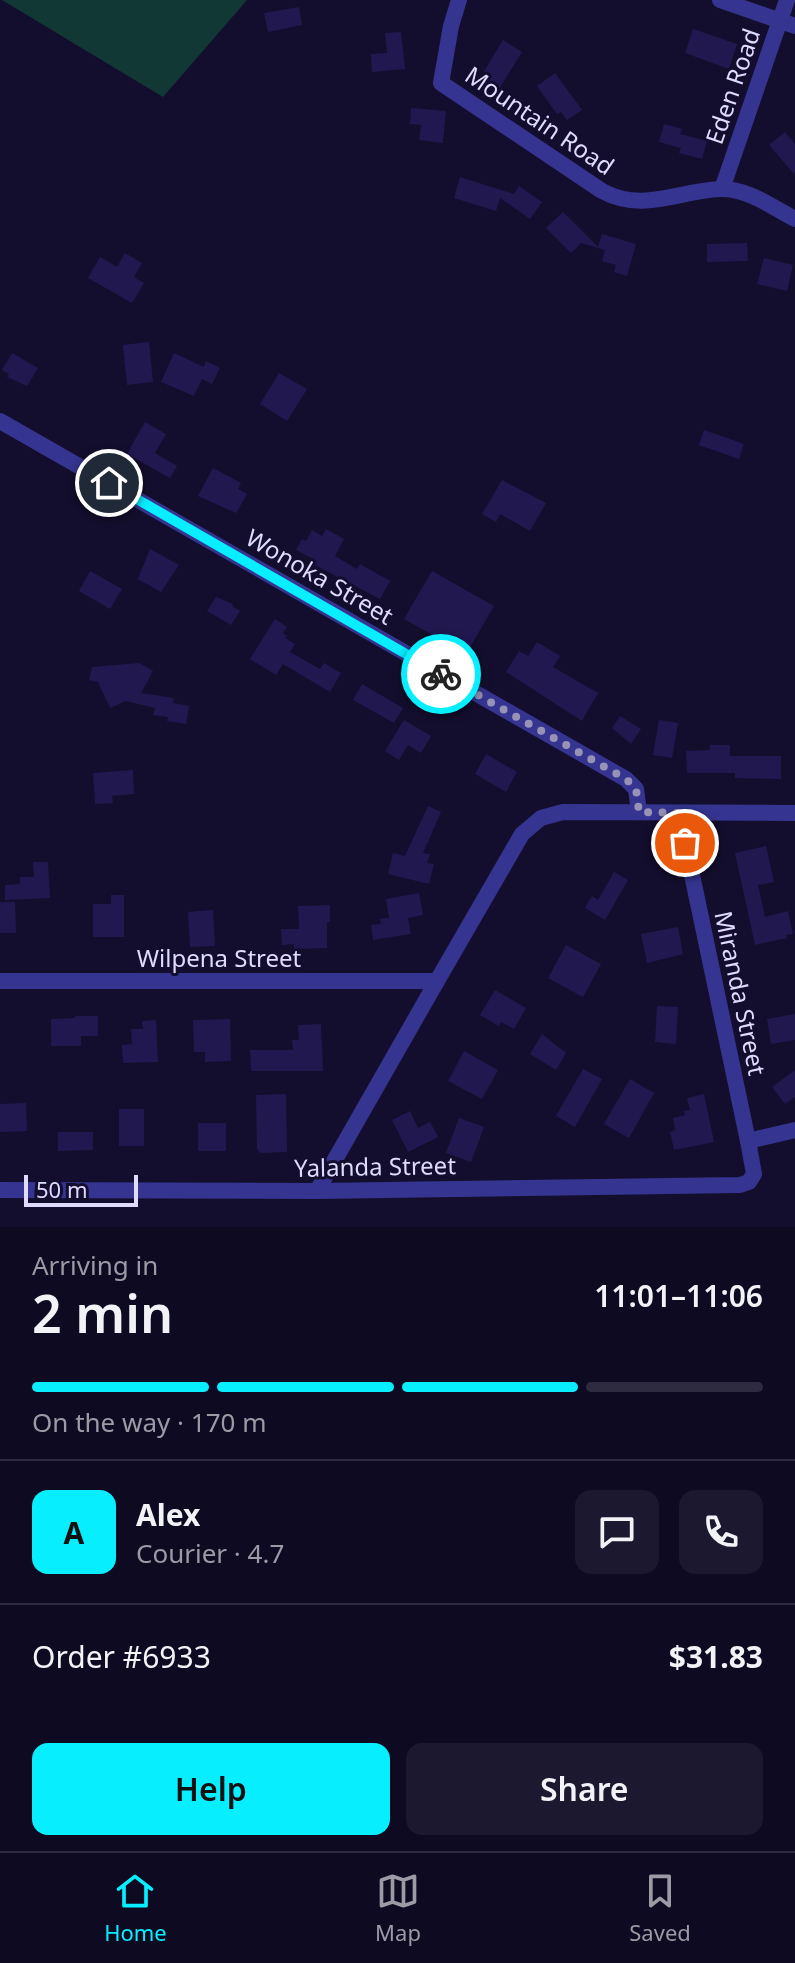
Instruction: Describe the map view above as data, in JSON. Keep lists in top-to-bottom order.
{
  "streets": {
    "street": [
      "Eden Road",
      "Mountain Road",
      "Wonoka Street",
      "Wilpena Street",
      "Miranda Street",
      "Yalanda Street"
    ]
  },
  "crossings": [
    ["Eden Road", "Mountain Road"],
    ["Miranda Street", "Yalanda Street"]
  ],
  "scale_bar": "50 m",
  "page": {
    "scale": "50 m",
    "heading": ["2 min", "Arriving in", "11:01–11:06"],
    "panel": [
      "Alex",
      "Courier · 4.7",
      "Order #6933",
      "$31.83"
    ],
    "bar": "On the way · 170 m",
    "round": "A",
    "buttons": ["Help", "Share"],
    "tabs": ["Home", "Map", "Saved"]
  }
}
